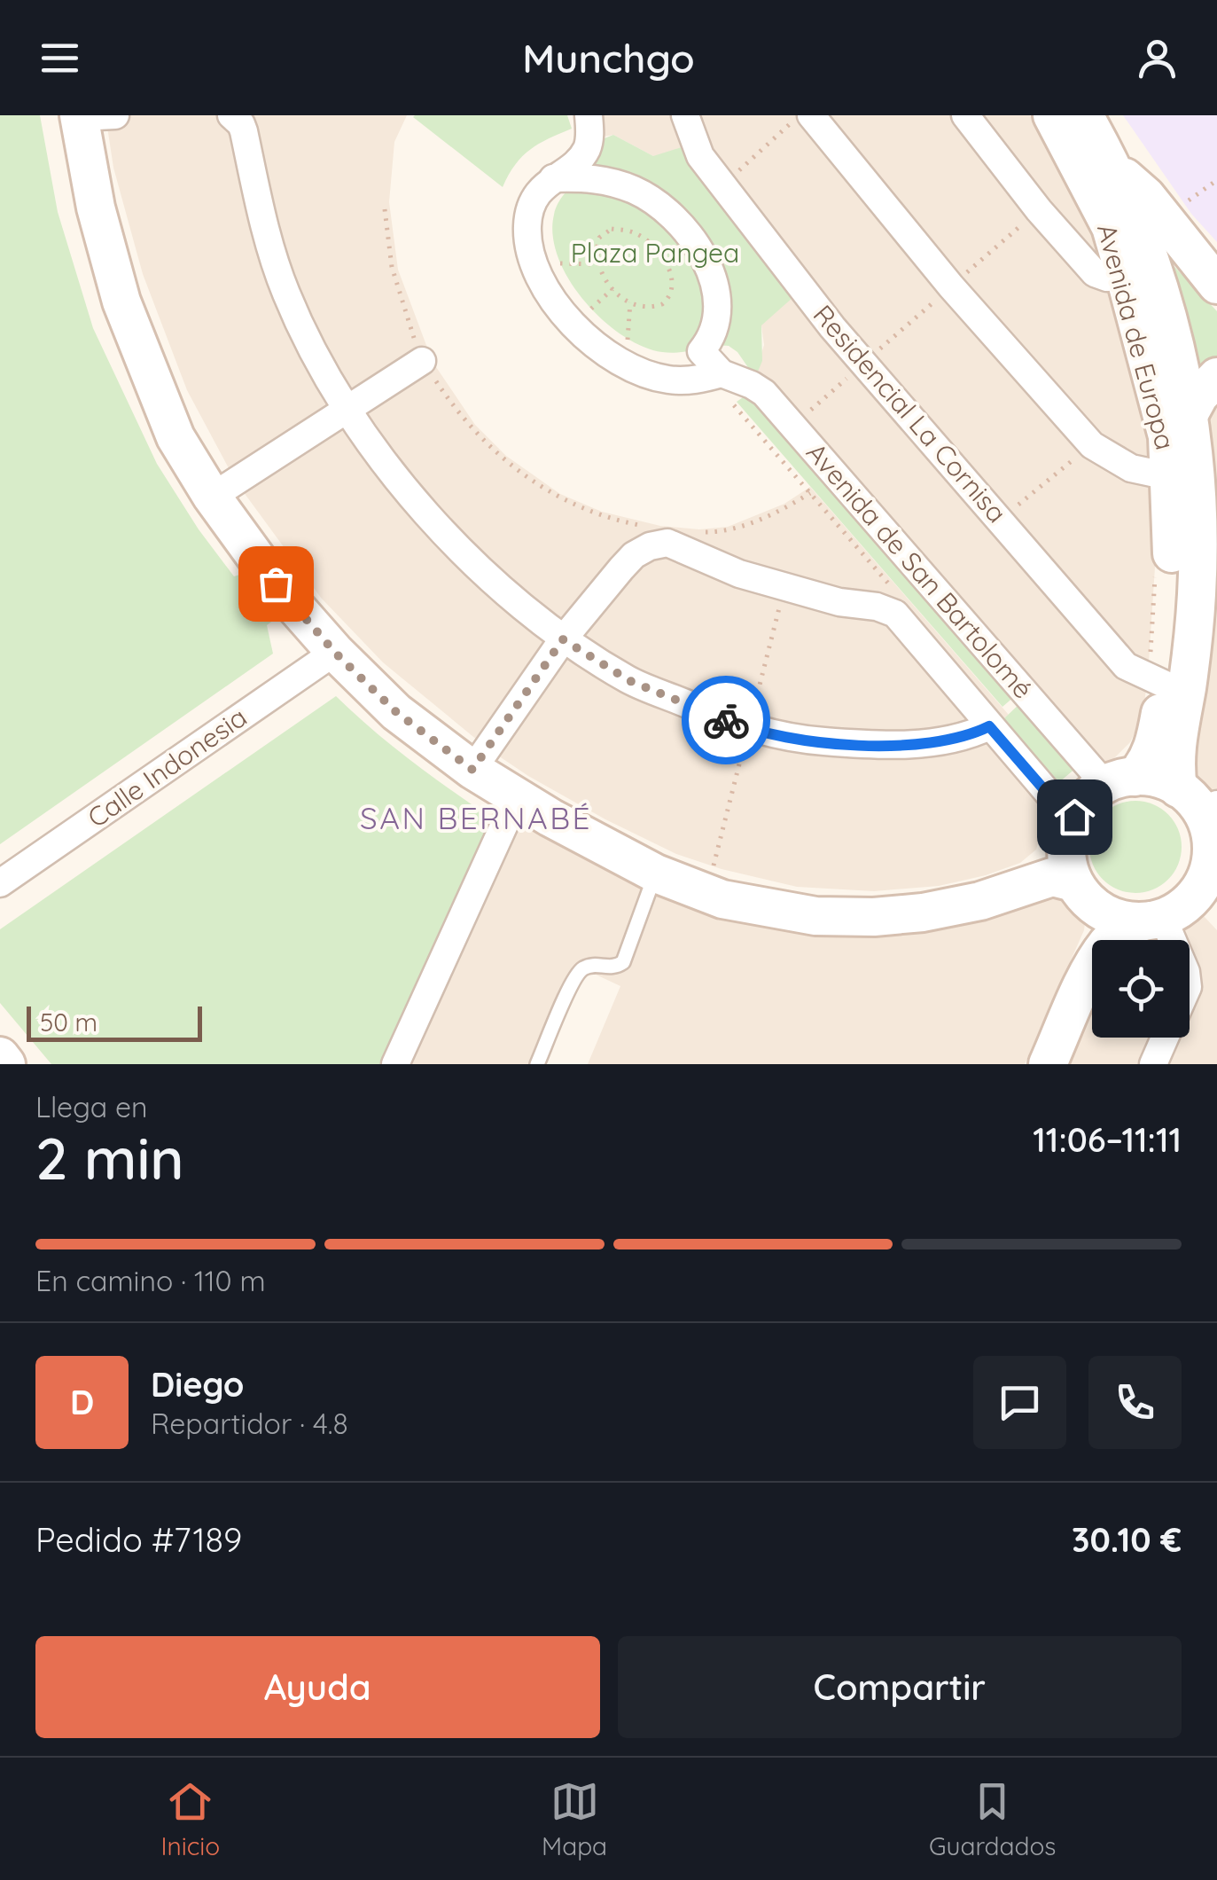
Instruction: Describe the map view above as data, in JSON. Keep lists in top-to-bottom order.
{
  "streets": {
    "street": [
      "Avenida de Europa",
      "Residencial La Cornisa",
      "Avenida de San Bartolomé",
      "Calle Indonesia"
    ]
  },
  "crossings": [
    ["Avenida de Europa", "Residencial La Cornisa"],
    ["Avenida de Europa", "Avenida de San Bartolomé"]
  ],
  "districts": ["SAN BERNABÉ"],
  "parks": ["Plaza Pangea"],
  "scale_bar": "50 m",
  "page": {
    "header": "Munchgo",
    "scale": "50 m",
    "heading": ["2 min", "Llega en", "11:06–11:11"],
    "panel": [
      "Diego",
      "Repartidor · 4.8",
      "Pedido #7189",
      "30.10 €"
    ],
    "bar": "En camino · 110 m",
    "round": "D",
    "buttons": ["Ayuda", "Compartir"],
    "tabs": ["Inicio", "Mapa", "Guardados"]
  }
}
